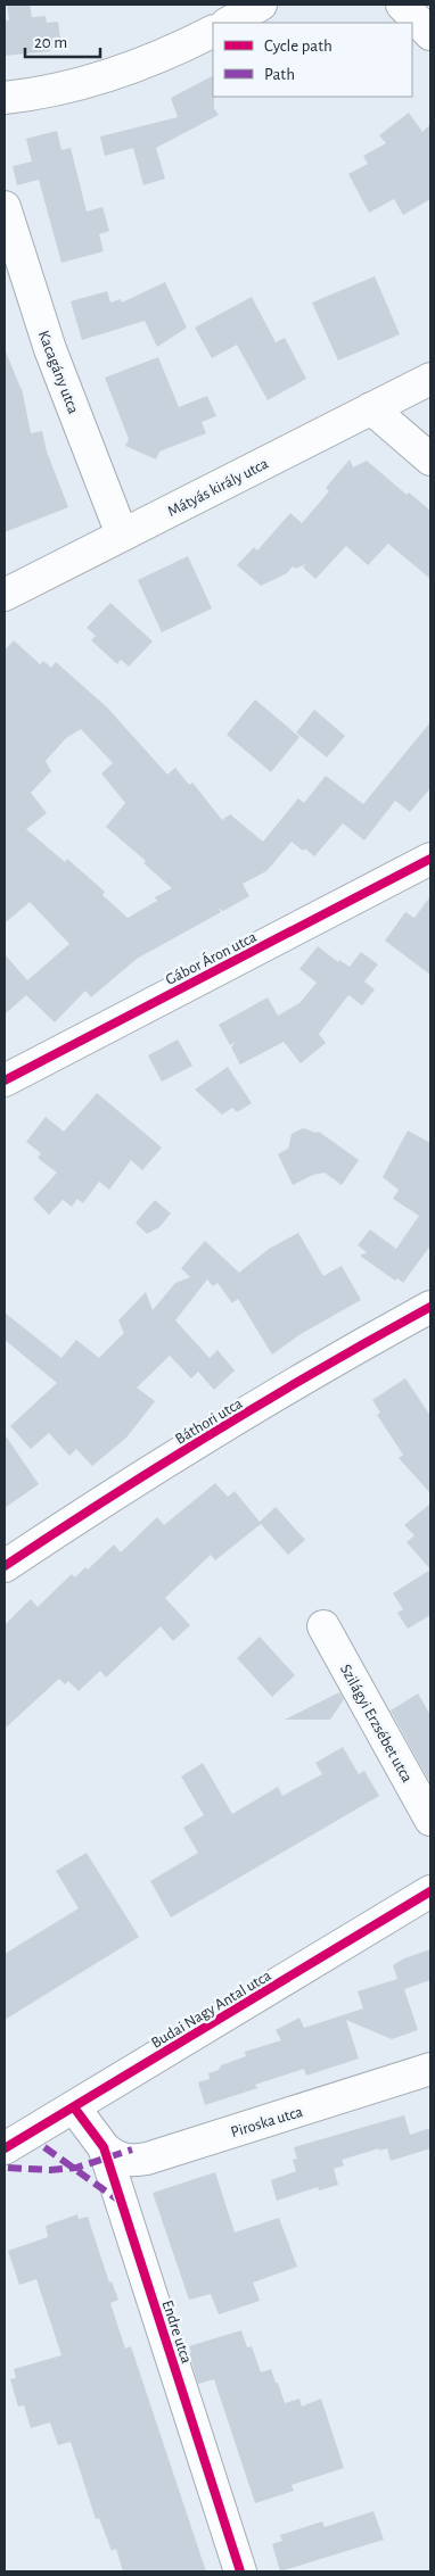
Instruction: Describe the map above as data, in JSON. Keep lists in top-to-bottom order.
{
  "streets": {
    "street": [
      "Kacagány utca",
      "Mátyás király utca",
      "Gábor Áron utca",
      "Báthori utca",
      "Szilágyi Erzsébet utca",
      "Budai Nagy Antal utca",
      "Piroska utca",
      "Endre utca"
    ]
  },
  "crossings": [
    ["Kacagány utca", "Mátyás király utca"],
    ["Budai Nagy Antal utca", "Endre utca"],
    ["Piroska utca", "Endre utca"]
  ],
  "legend": ["Cycle path", "Path"],
  "scale_bar": "20 m"
}
